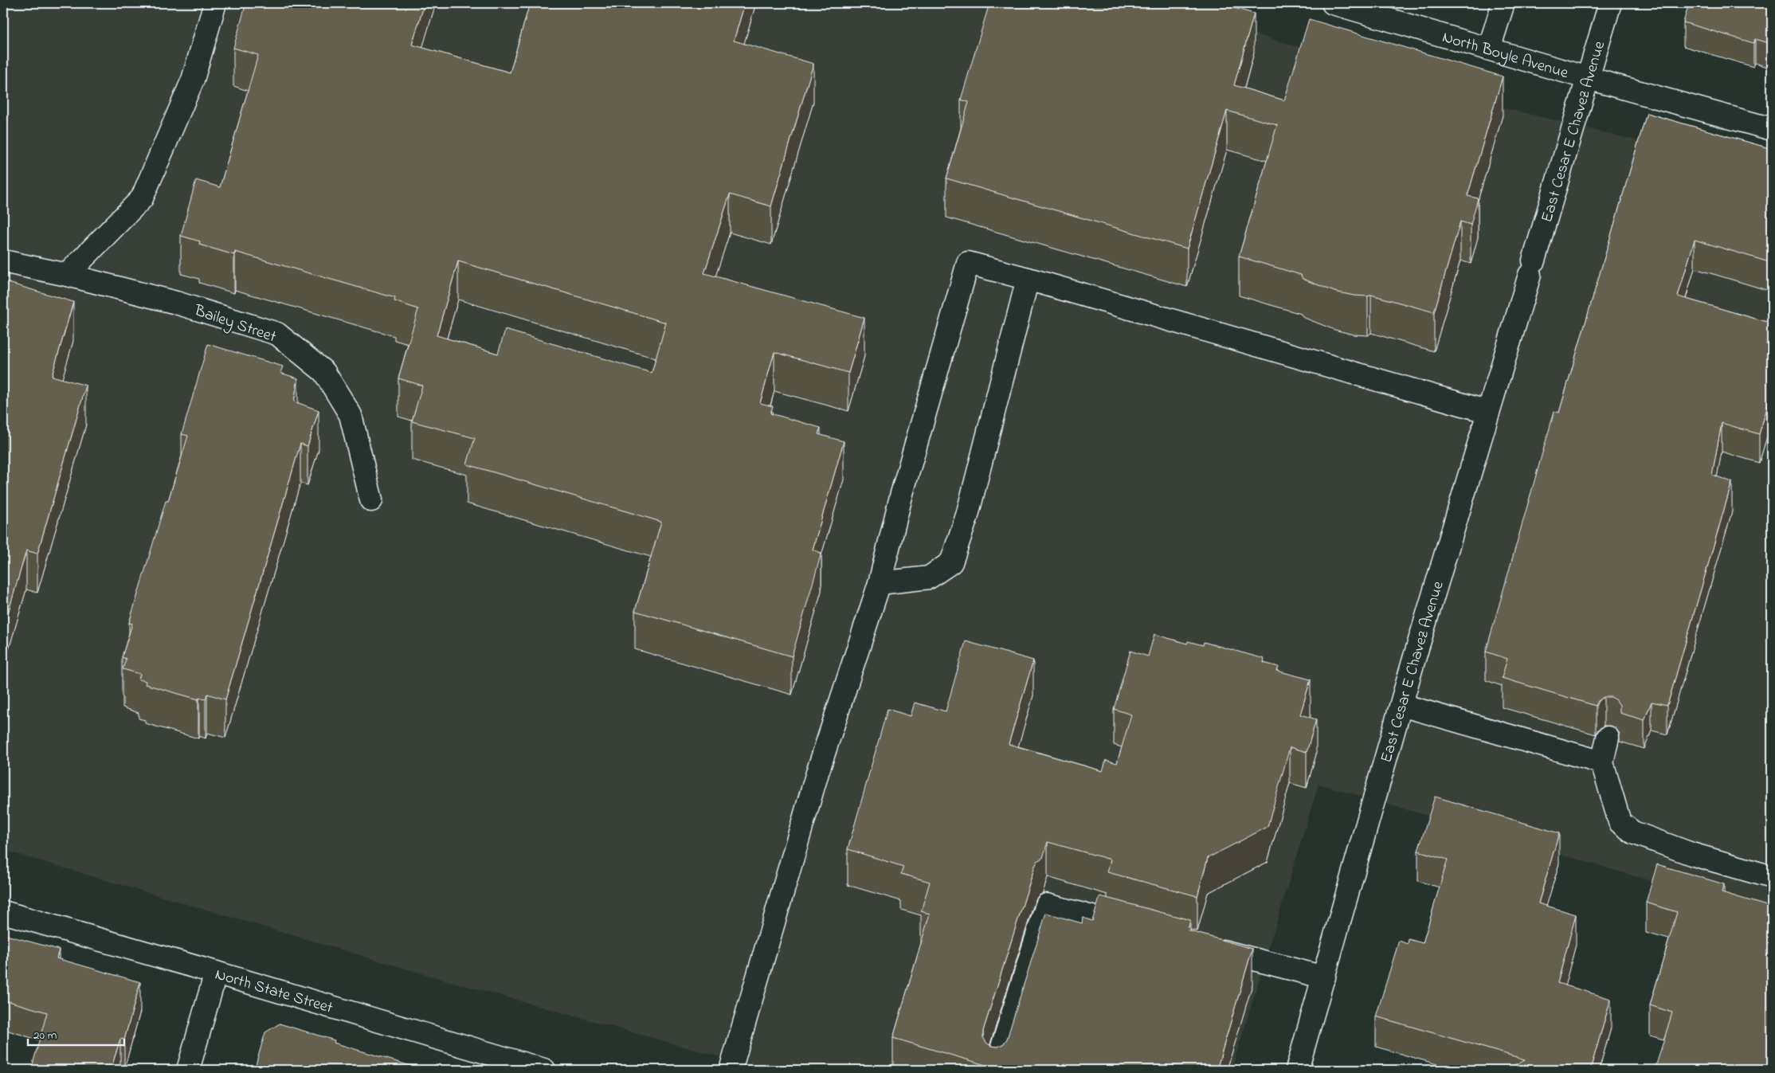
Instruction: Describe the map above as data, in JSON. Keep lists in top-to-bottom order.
{
  "streets": {
    "main road": [
      "North Boyle Avenue",
      "East Cesar E Chavez Avenue",
      "Bailey Street",
      "North State Street"
    ]
  },
  "crossings": [
    ["North Boyle Avenue", "East Cesar E Chavez Avenue"]
  ],
  "scale_bar": "20 m"
}
